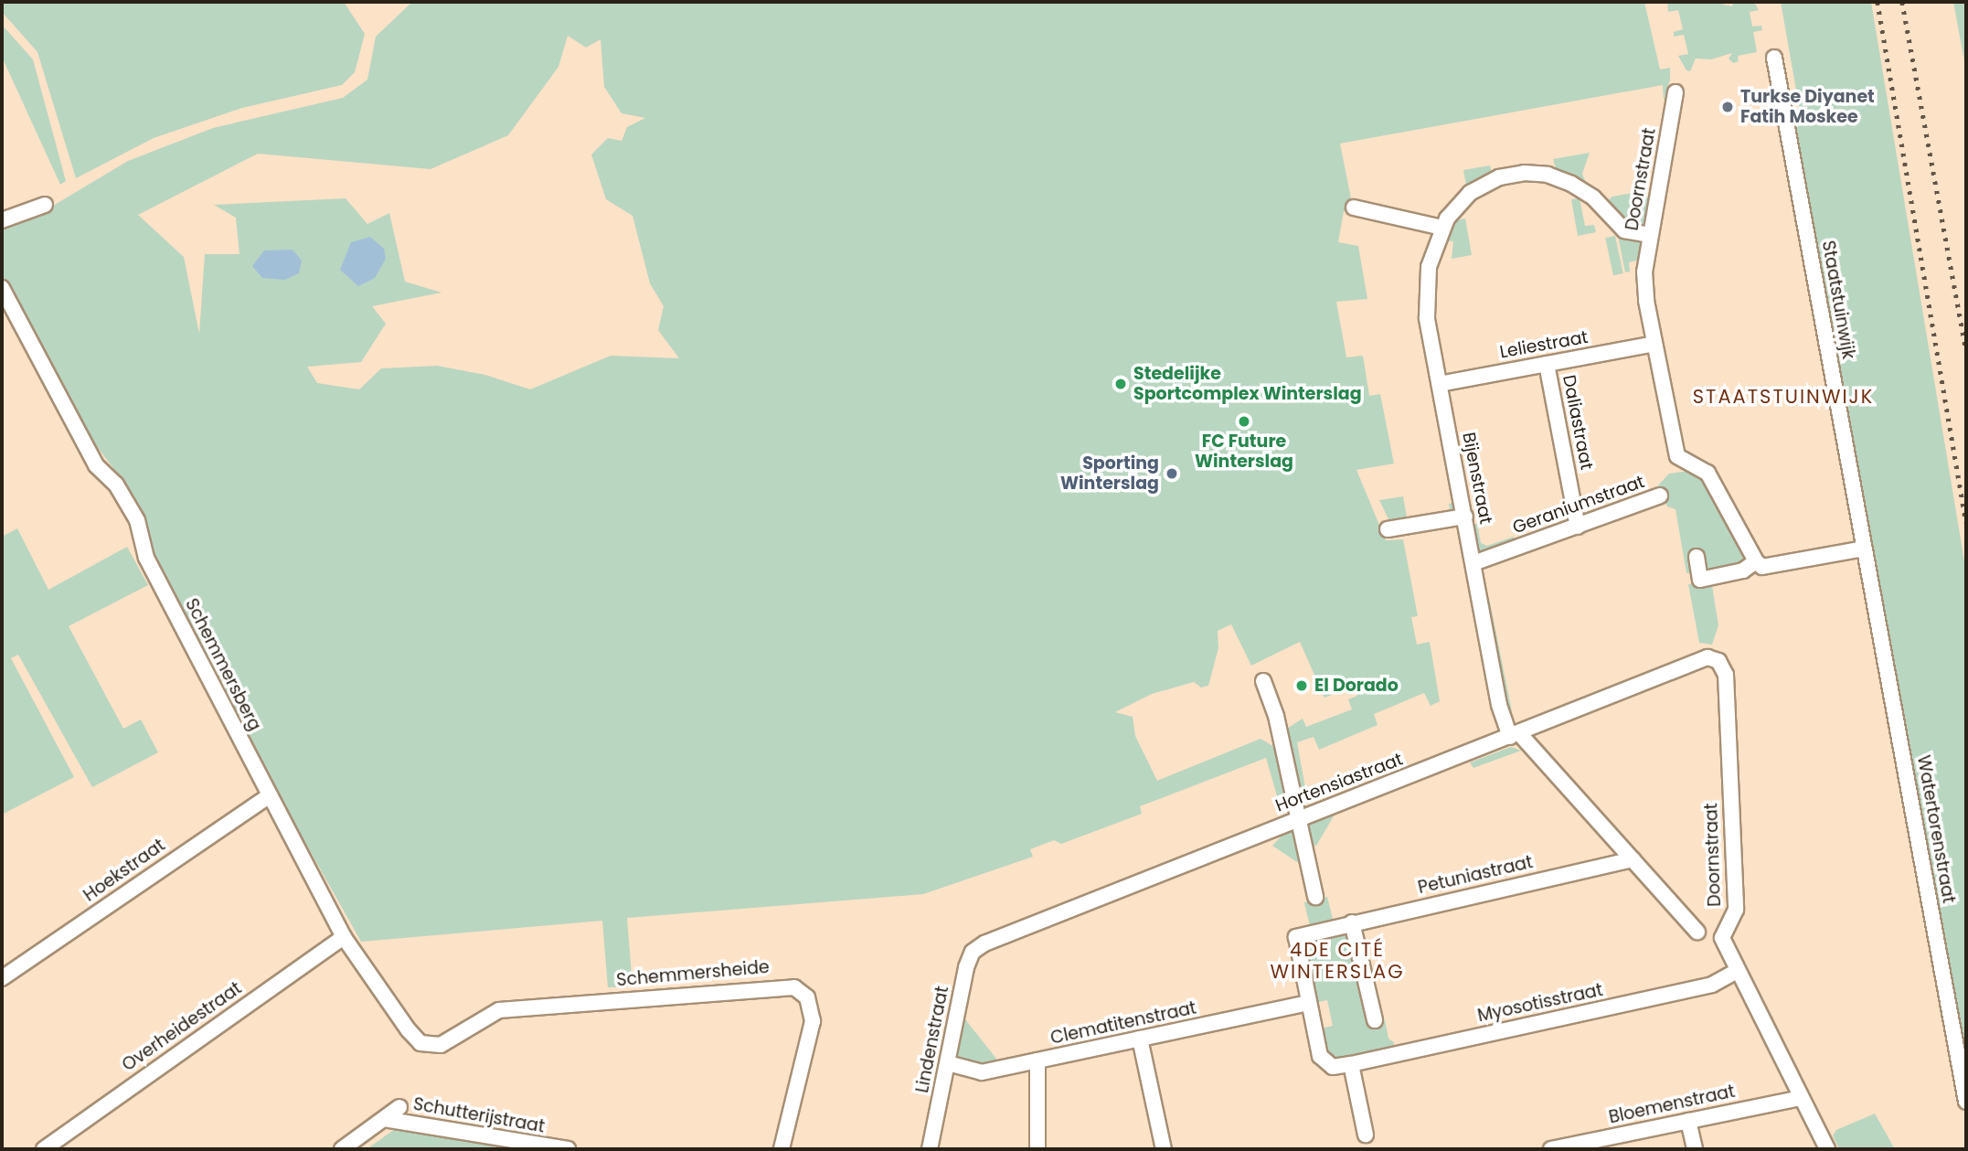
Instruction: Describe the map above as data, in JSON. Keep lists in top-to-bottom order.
{
  "streets": {
    "street": [
      "Doornstraat",
      "Staatstuinwijk",
      "Leliestraat",
      "Daliastraat",
      "Bijenstraat",
      "Geraniumstraat",
      "Schemmersberg",
      "Hortensiastraat",
      "Watertorenstraat",
      "Hoekstraat",
      "Petuniastraat",
      "Schemmersheide",
      "Myosotisstraat",
      "Clematitenstraat",
      "Overheidestraat",
      "Lindenstraat",
      "Bloemenstraat",
      "Schutterijstraat"
    ]
  },
  "crossings": [
    ["Doornstraat", "Leliestraat"],
    ["Doornstraat", "Bijenstraat"],
    ["Doornstraat", "Hortensiastraat"],
    ["Doornstraat", "Myosotisstraat"],
    ["Doornstraat", "Bloemenstraat"],
    ["Staatstuinwijk", "Watertorenstraat"],
    ["Leliestraat", "Daliastraat"],
    ["Leliestraat", "Bijenstraat"],
    ["Daliastraat", "Geraniumstraat"],
    ["Bijenstraat", "Geraniumstraat"],
    ["Bijenstraat", "Hortensiastraat"],
    ["Bijenstraat", "Petuniastraat"],
    ["Schemmersberg", "Hoekstraat"],
    ["Schemmersberg", "Schemmersheide"],
    ["Schemmersberg", "Overheidestraat"],
    ["Hortensiastraat", "Lindenstraat"],
    ["Petuniastraat", "Clematitenstraat"],
    ["Clematitenstraat", "Lindenstraat"]
  ],
  "districts": ["STAATSTUINWIJK", "4DE CITÉ WINTERSLAG"],
  "places": [
    "Turkse Diyanet Fatih Moskee",
    "Stedelijke Sportcomplex Winterslag",
    "FC Future Winterslag",
    "Sporting Winterslag",
    "El Dorado"
  ]
}
